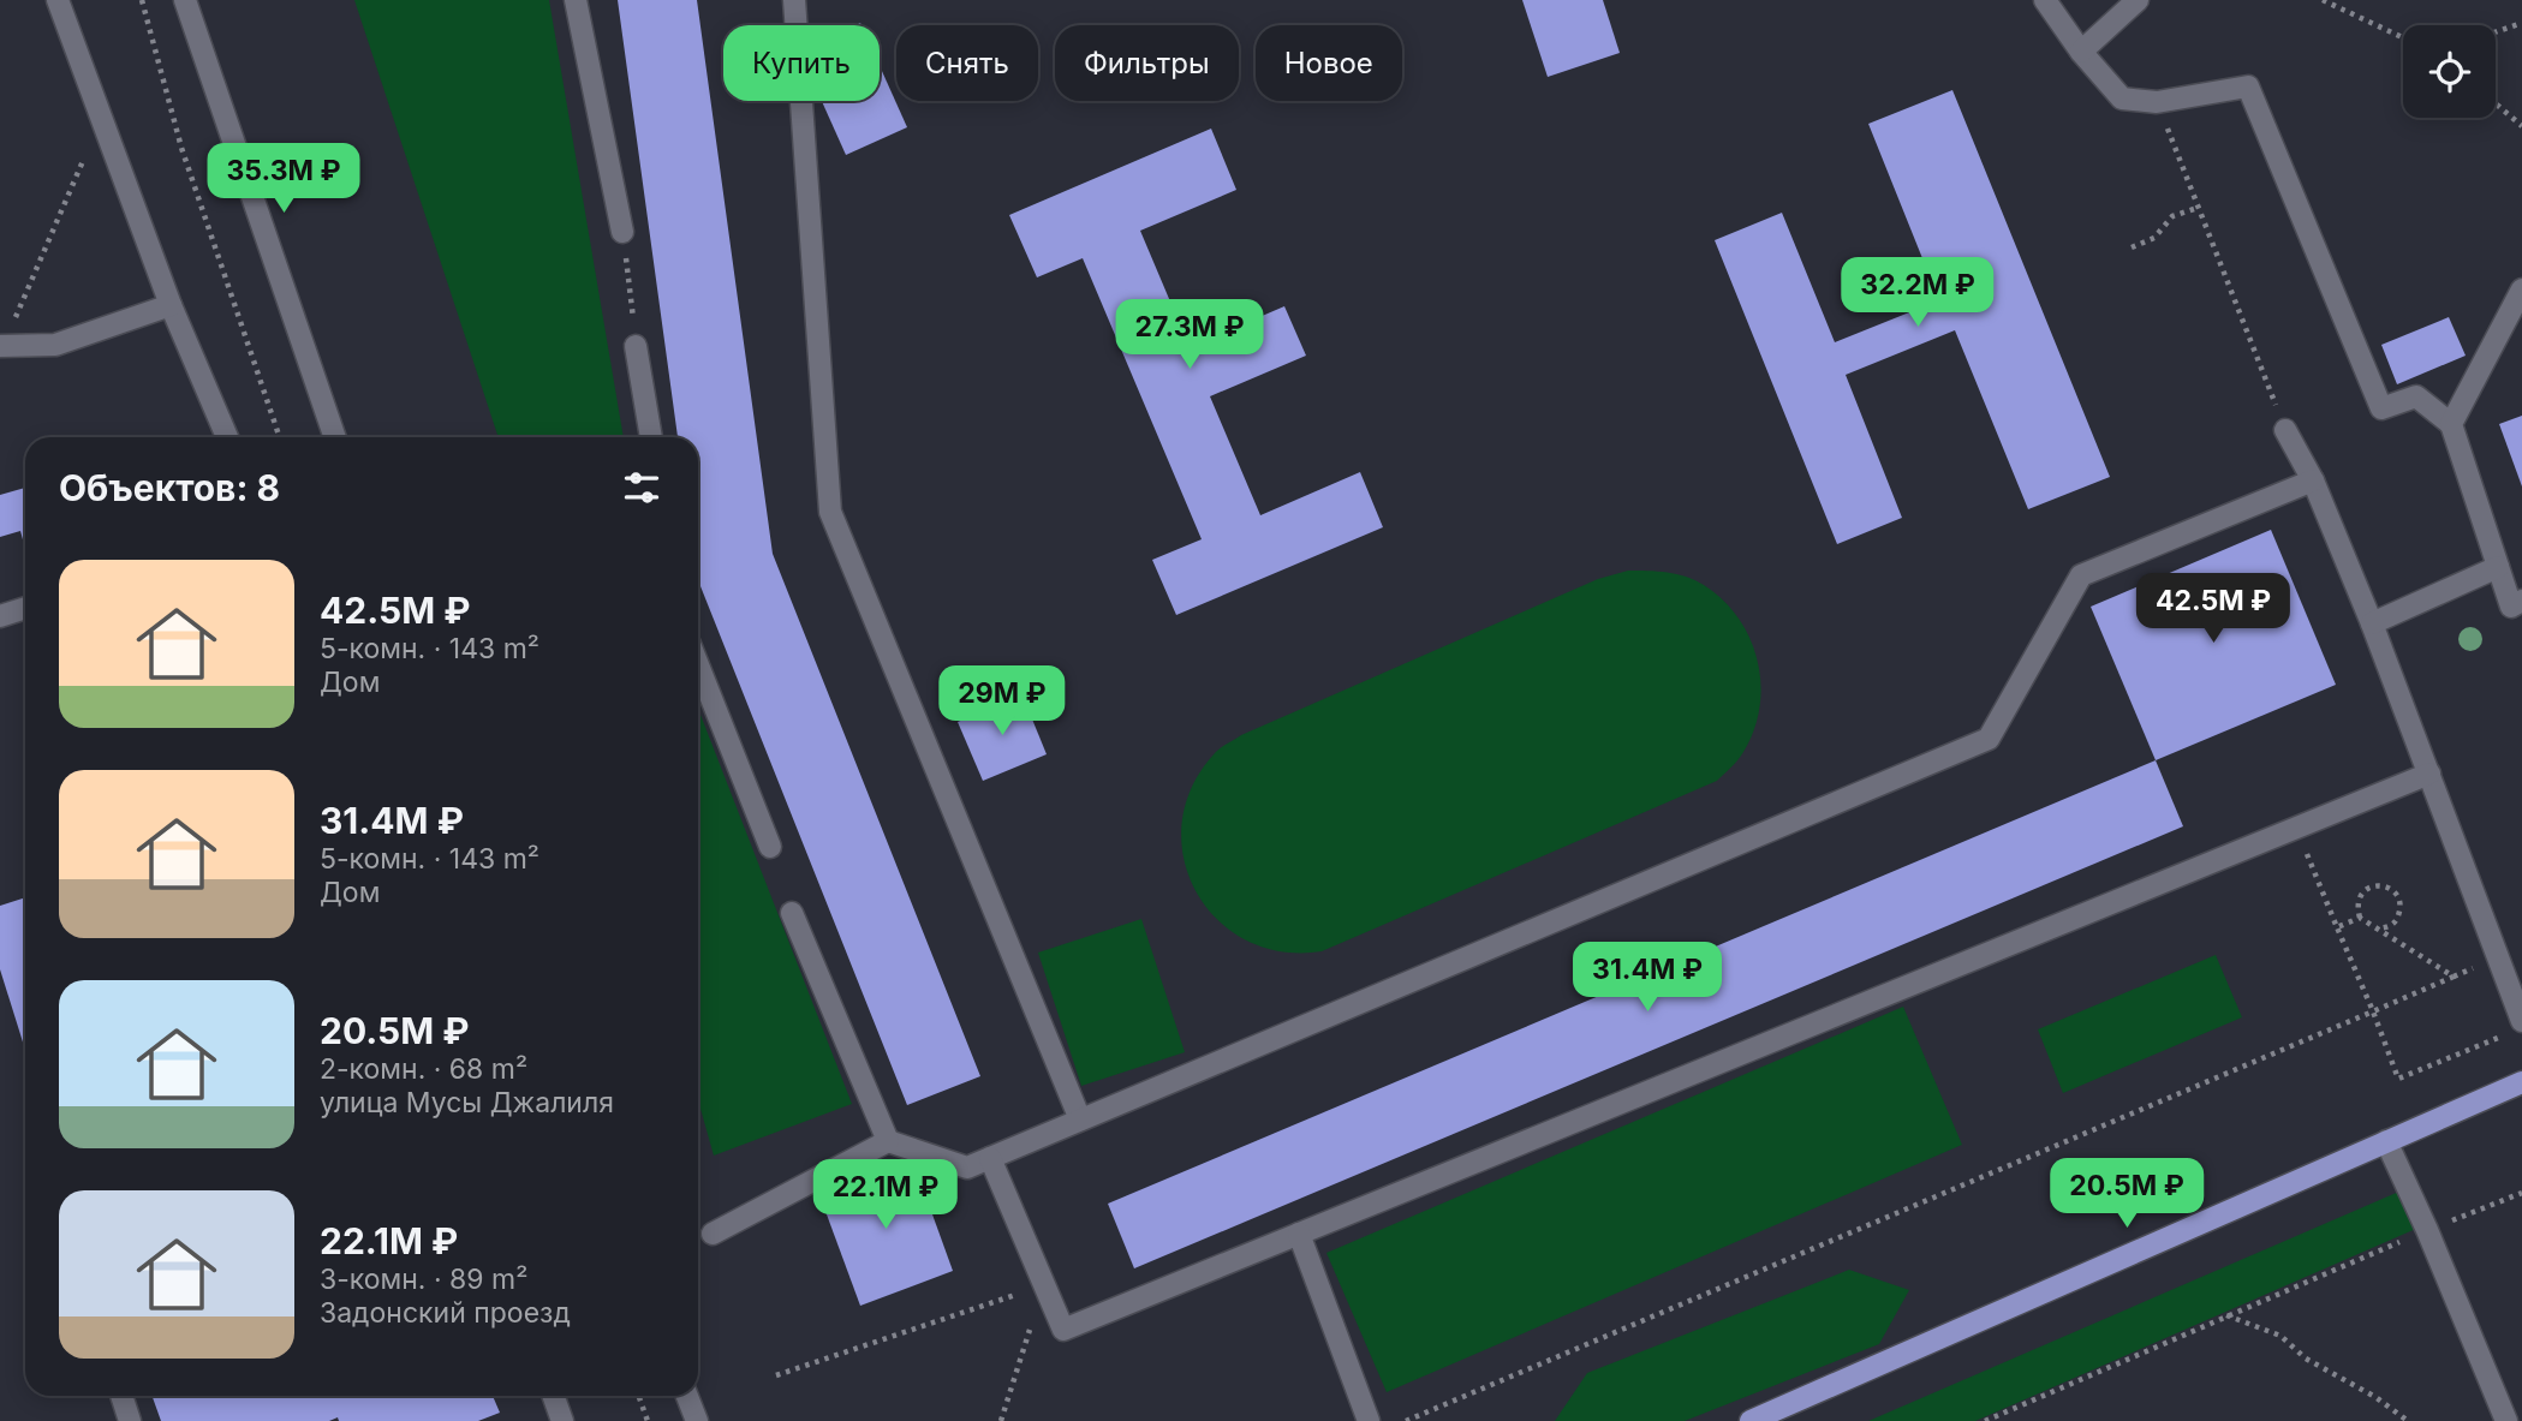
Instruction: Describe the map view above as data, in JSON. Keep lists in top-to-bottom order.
{
  "page": {
    "chip": [
      "Купить",
      "Снять",
      "Фильтры",
      "Новое"
    ],
    "price": [
      "35.3M ₽",
      "32.2M ₽",
      "27.3M ₽",
      "42.5M ₽",
      "29M ₽",
      "31.4M ₽",
      "20.5M ₽",
      "22.1M ₽"
    ],
    "heading": "Объектов: 8",
    "list": [
      {
        "name": "42.5M ₽",
        "note": "5-комн. · 143 m² · Дом"
      },
      {
        "name": "31.4M ₽",
        "note": "5-комн. · 143 m² · Дом"
      },
      {
        "name": "20.5M ₽",
        "note": "2-комн. · 68 m² · улица Мусы Джалиля"
      },
      {
        "name": "22.1M ₽",
        "note": "3-комн. · 89 m² · Задонский проезд"
      }
    ]
  }
}
